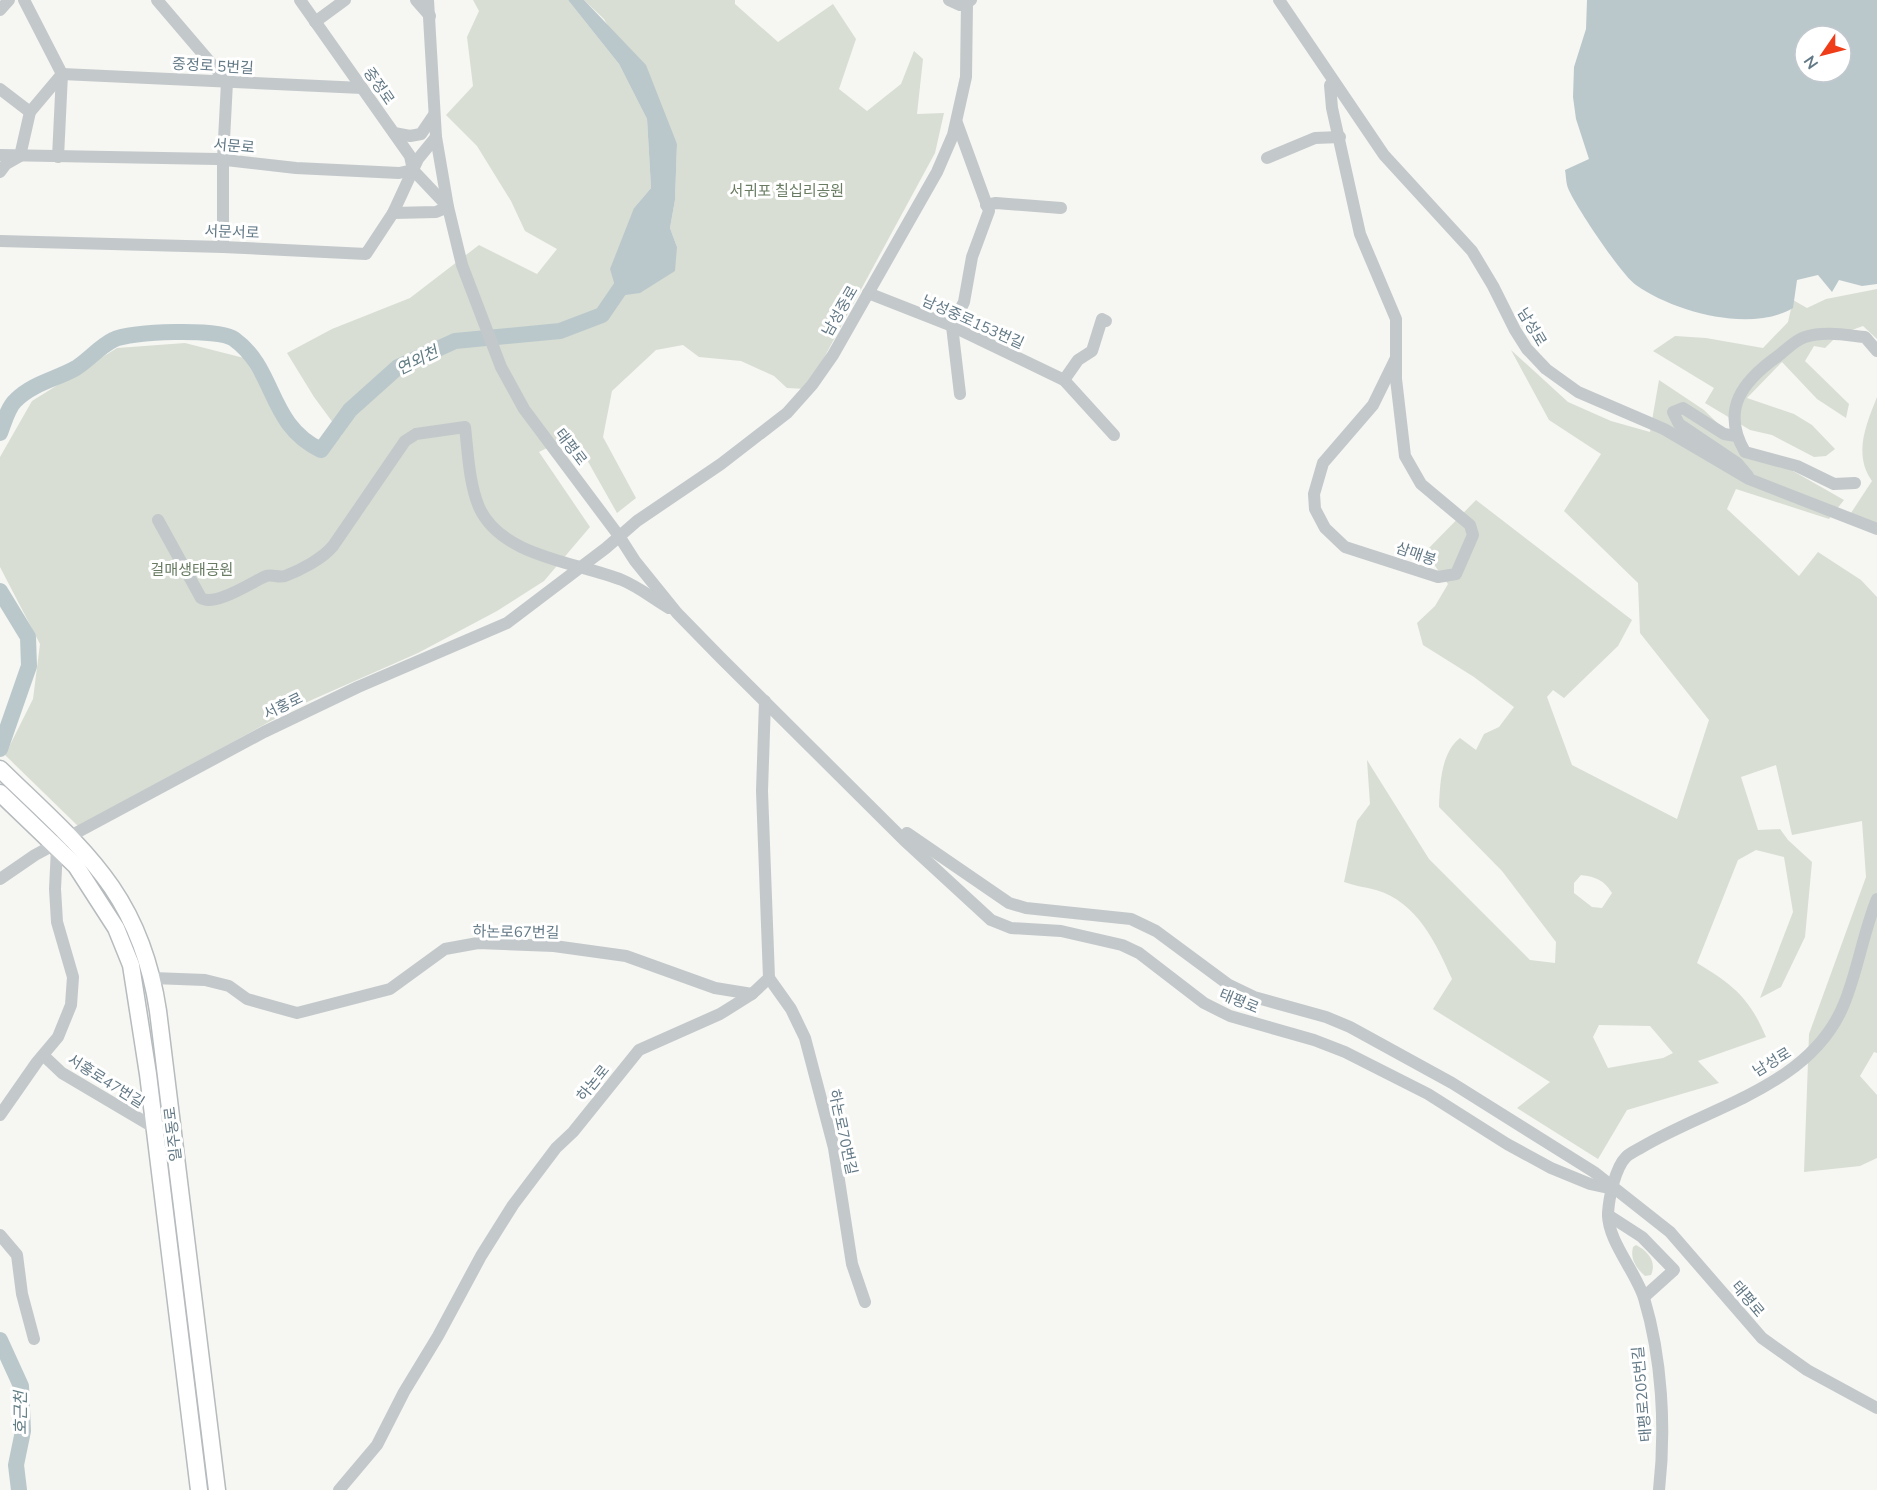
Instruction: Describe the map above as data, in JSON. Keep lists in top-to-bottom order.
{
  "streets": {
    "main road": ["일주동로"],
    "street": [
      "중정로 5번길",
      "중정로",
      "서문로",
      "서문서로",
      "남성중로",
      "남성중로153번길",
      "남성로",
      "태평로",
      "삼매봉",
      "서홍로",
      "하논로67번길",
      "서홍로47번길",
      "하논로",
      "하논로70번길",
      "태평로205번길"
    ]
  },
  "crossings": [
    ["중정로 5번길", "중정로"],
    ["중정로", "서문로"],
    ["중정로", "서문서로"],
    ["서문로", "서문서로"],
    ["서문서로", "태평로"],
    ["남성중로", "남성중로153번길"],
    ["남성중로", "태평로"],
    ["남성중로", "서홍로"],
    ["남성로", "태평로"],
    ["남성로", "삼매봉"],
    ["남성로", "태평로205번길"],
    ["태평로", "서홍로"],
    ["서홍로", "서홍로47번길"],
    ["서홍로", "일주동로"],
    ["하논로67번길", "하논로"],
    ["하논로67번길", "일주동로"],
    ["서홍로47번길", "일주동로"],
    ["하논로", "하논로70번길"]
  ],
  "water": ["연외천", "호근천"],
  "parks": ["서귀포 칠십리공원", "걸매생태공원"],
  "north": "bottom left"
}
